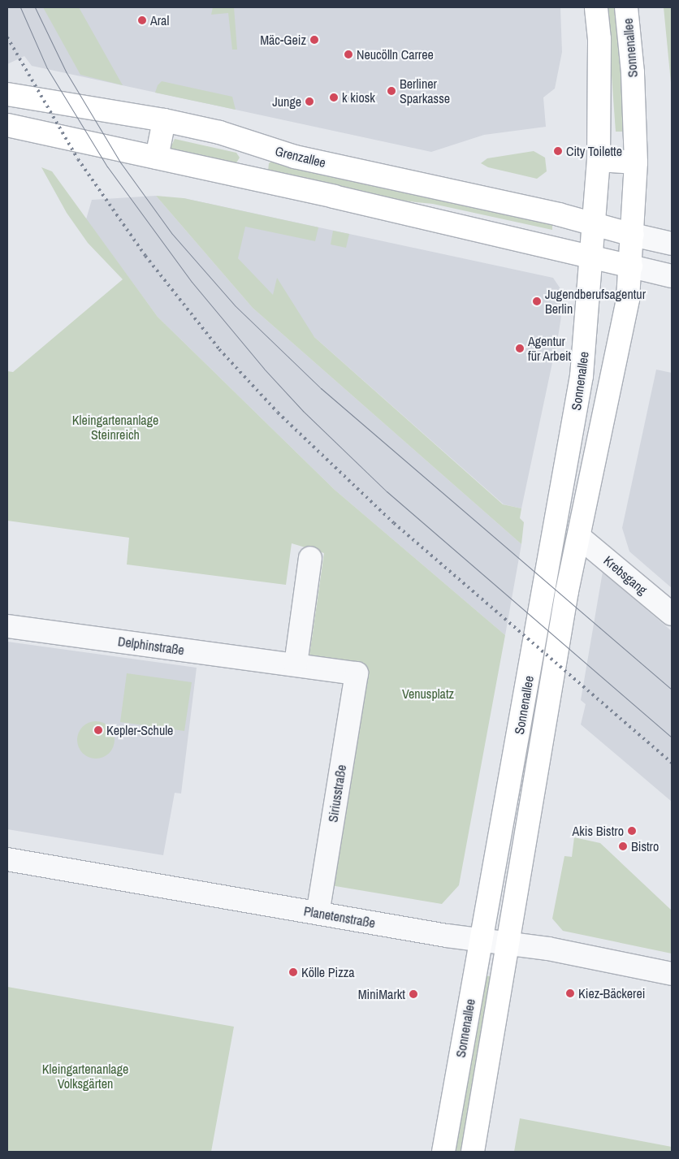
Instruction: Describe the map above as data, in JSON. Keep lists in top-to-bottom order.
{
  "streets": {
    "main road": ["Sonnenallee", "Grenzallee"],
    "street": [
      "Krebsgang",
      "Delphinstraße",
      "Siriusstraße",
      "Planetenstraße"
    ]
  },
  "crossings": [
    ["Sonnenallee", "Grenzallee"],
    ["Sonnenallee", "Krebsgang"],
    ["Sonnenallee", "Planetenstraße"],
    ["Delphinstraße", "Siriusstraße"],
    ["Siriusstraße", "Planetenstraße"]
  ],
  "parks": ["Kleingartenanlage Steinreich", "Venusplatz", "Kleingartenanlage Volksgärten"],
  "places": [
    "Aral",
    "Mäc-Geiz",
    "Neucölln Carree",
    "Berliner Sparkasse",
    "k kiosk",
    "Junge",
    "City Toilette",
    "Jugendberufsagentur Berlin",
    "Agentur für Arbeit",
    "Kepler-Schule",
    "Akis Bistro",
    "Bistro",
    "Kölle Pizza",
    "Kiez-Bäckerei",
    "MiniMarkt"
  ]
}
